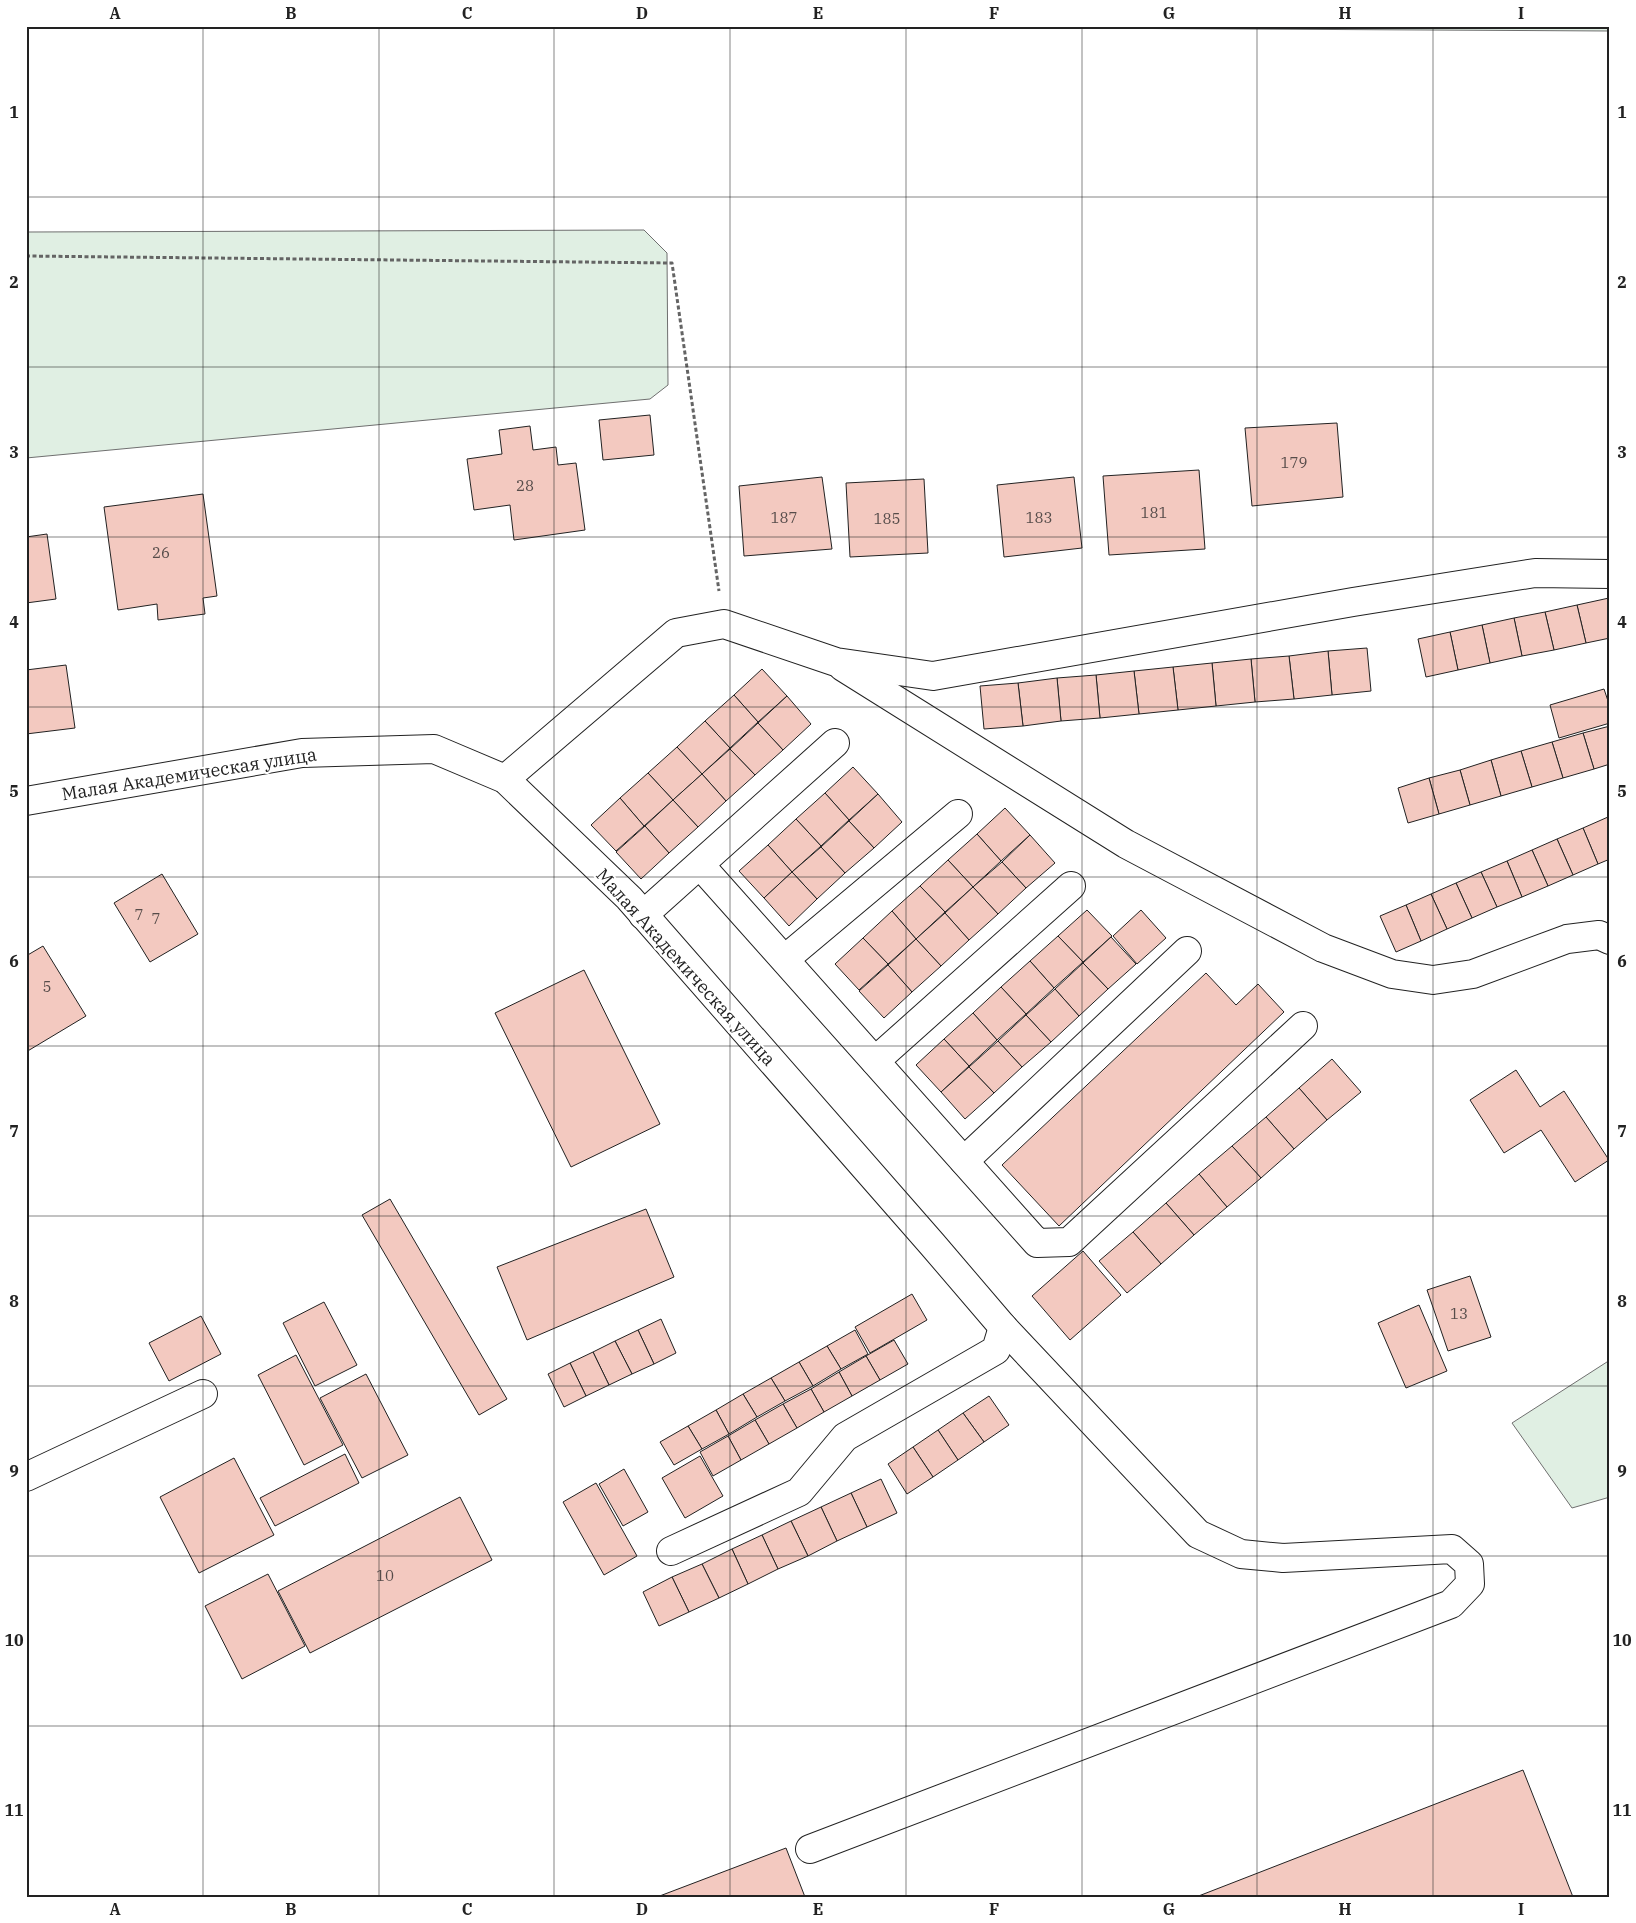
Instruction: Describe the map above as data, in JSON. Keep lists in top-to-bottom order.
{
  "streets": {
    "street": ["Малая Академическая улица"]
  },
  "house_numbers": [
    "179",
    "28",
    "181",
    "187",
    "183",
    "185",
    "26",
    "7",
    "7",
    "5",
    "13",
    "10"
  ],
  "grid": {
    "columns": [
      "A",
      "B",
      "C",
      "D",
      "E",
      "F",
      "G",
      "H",
      "I"
    ],
    "rows": [
      "1",
      "2",
      "3",
      "4",
      "5",
      "6",
      "7",
      "8",
      "9",
      "10",
      "11"
    ]
  }
}
